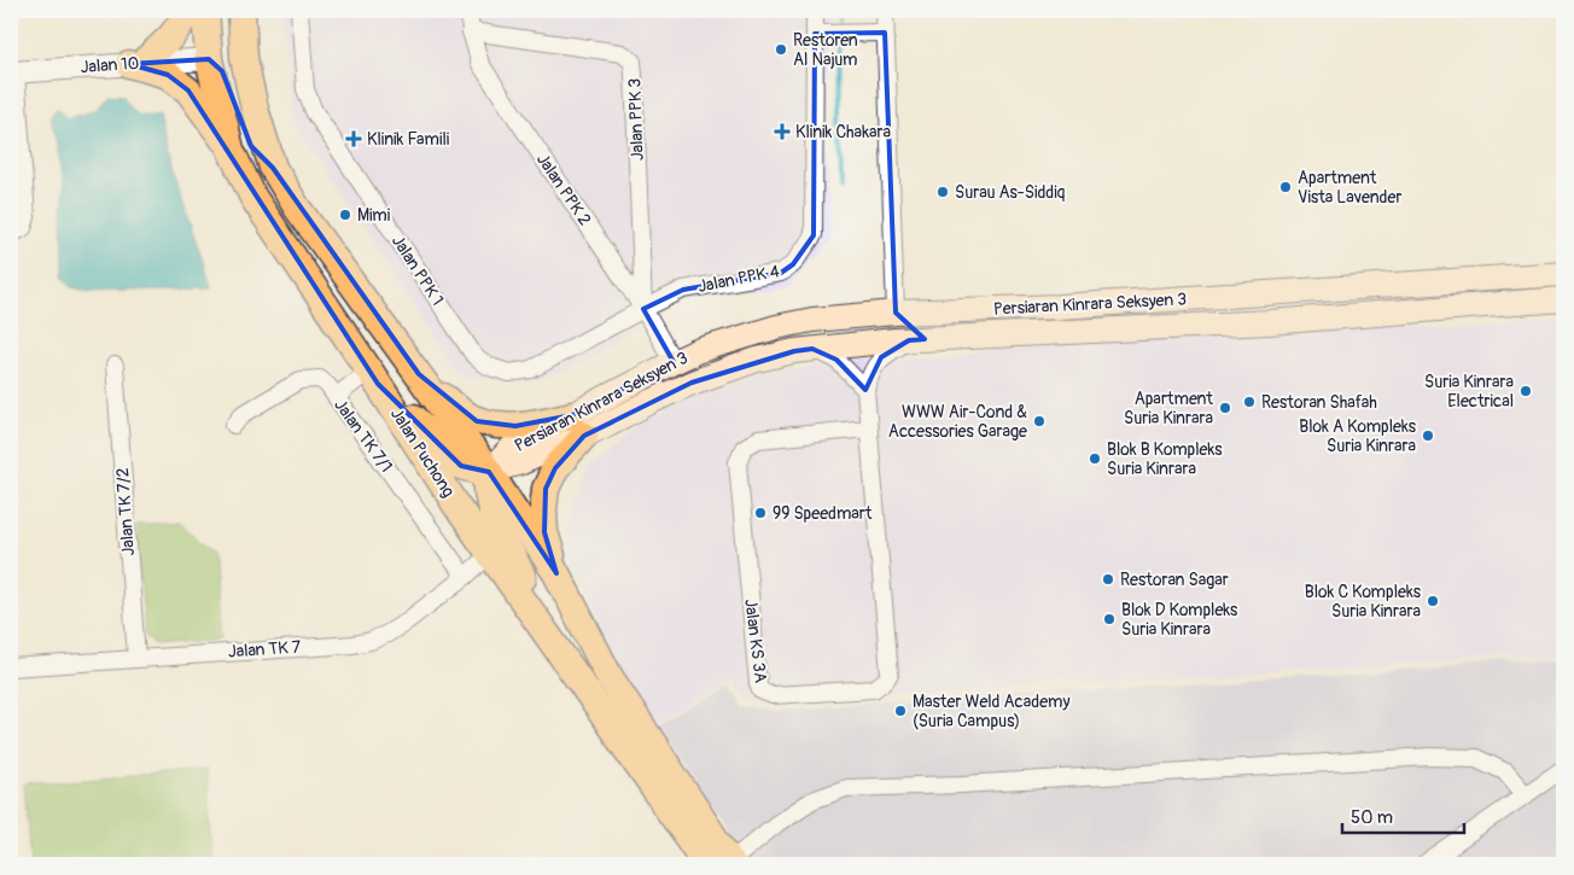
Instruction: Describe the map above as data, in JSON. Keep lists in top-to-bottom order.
{
  "streets": {
    "main road": ["Persiaran Kinrara Seksyen 3", "Jalan Puchong"],
    "street": [
      "Jalan 10",
      "Jalan PPK 3",
      "Jalan PPK 2",
      "Jalan PPK 1",
      "Jalan PPK 4",
      "Jalan TK 7/1",
      "Jalan TK 7/2",
      "Jalan KS 3A",
      "Jalan TK 7"
    ]
  },
  "crossings": [
    ["Jalan 10", "Jalan Puchong"],
    ["Jalan PPK 3", "Jalan PPK 2"],
    ["Jalan PPK 3", "Jalan PPK 1"],
    ["Jalan PPK 3", "Jalan PPK 4"],
    ["Jalan PPK 2", "Jalan PPK 1"],
    ["Jalan PPK 2", "Jalan PPK 4"],
    ["Jalan PPK 2", "Persiaran Kinrara Seksyen 3"],
    ["Jalan PPK 1", "Jalan PPK 4"],
    ["Persiaran Kinrara Seksyen 3", "Jalan KS 3A"],
    ["Jalan TK 7/1", "Jalan TK 7"],
    ["Jalan Puchong", "Jalan TK 7"],
    ["Jalan TK 7/2", "Jalan TK 7"]
  ],
  "places": {
    "other": [
      "Restoren Al Najum",
      "Apartment Vista Lavender",
      "Surau As-Siddiq",
      "Mimi",
      "Suria Kinrara Electrical",
      "Restoran Shafah",
      "Apartment Suria Kinrara",
      "WWW Air-Cond & Accessories Garage",
      "Blok A Kompleks Suria Kinrara",
      "Blok B Kompleks Suria Kinrara",
      "99 Speedmart",
      "Restoran Sagar",
      "Blok C Kompleks Suria Kinrara",
      "Blok D Kompleks Suria Kinrara",
      "Master Weld Academy (Suria Campus)"
    ],
    "health": ["Klinik Chakara", "Klinik Famili"]
  },
  "scale_bar": "50 m"
}
